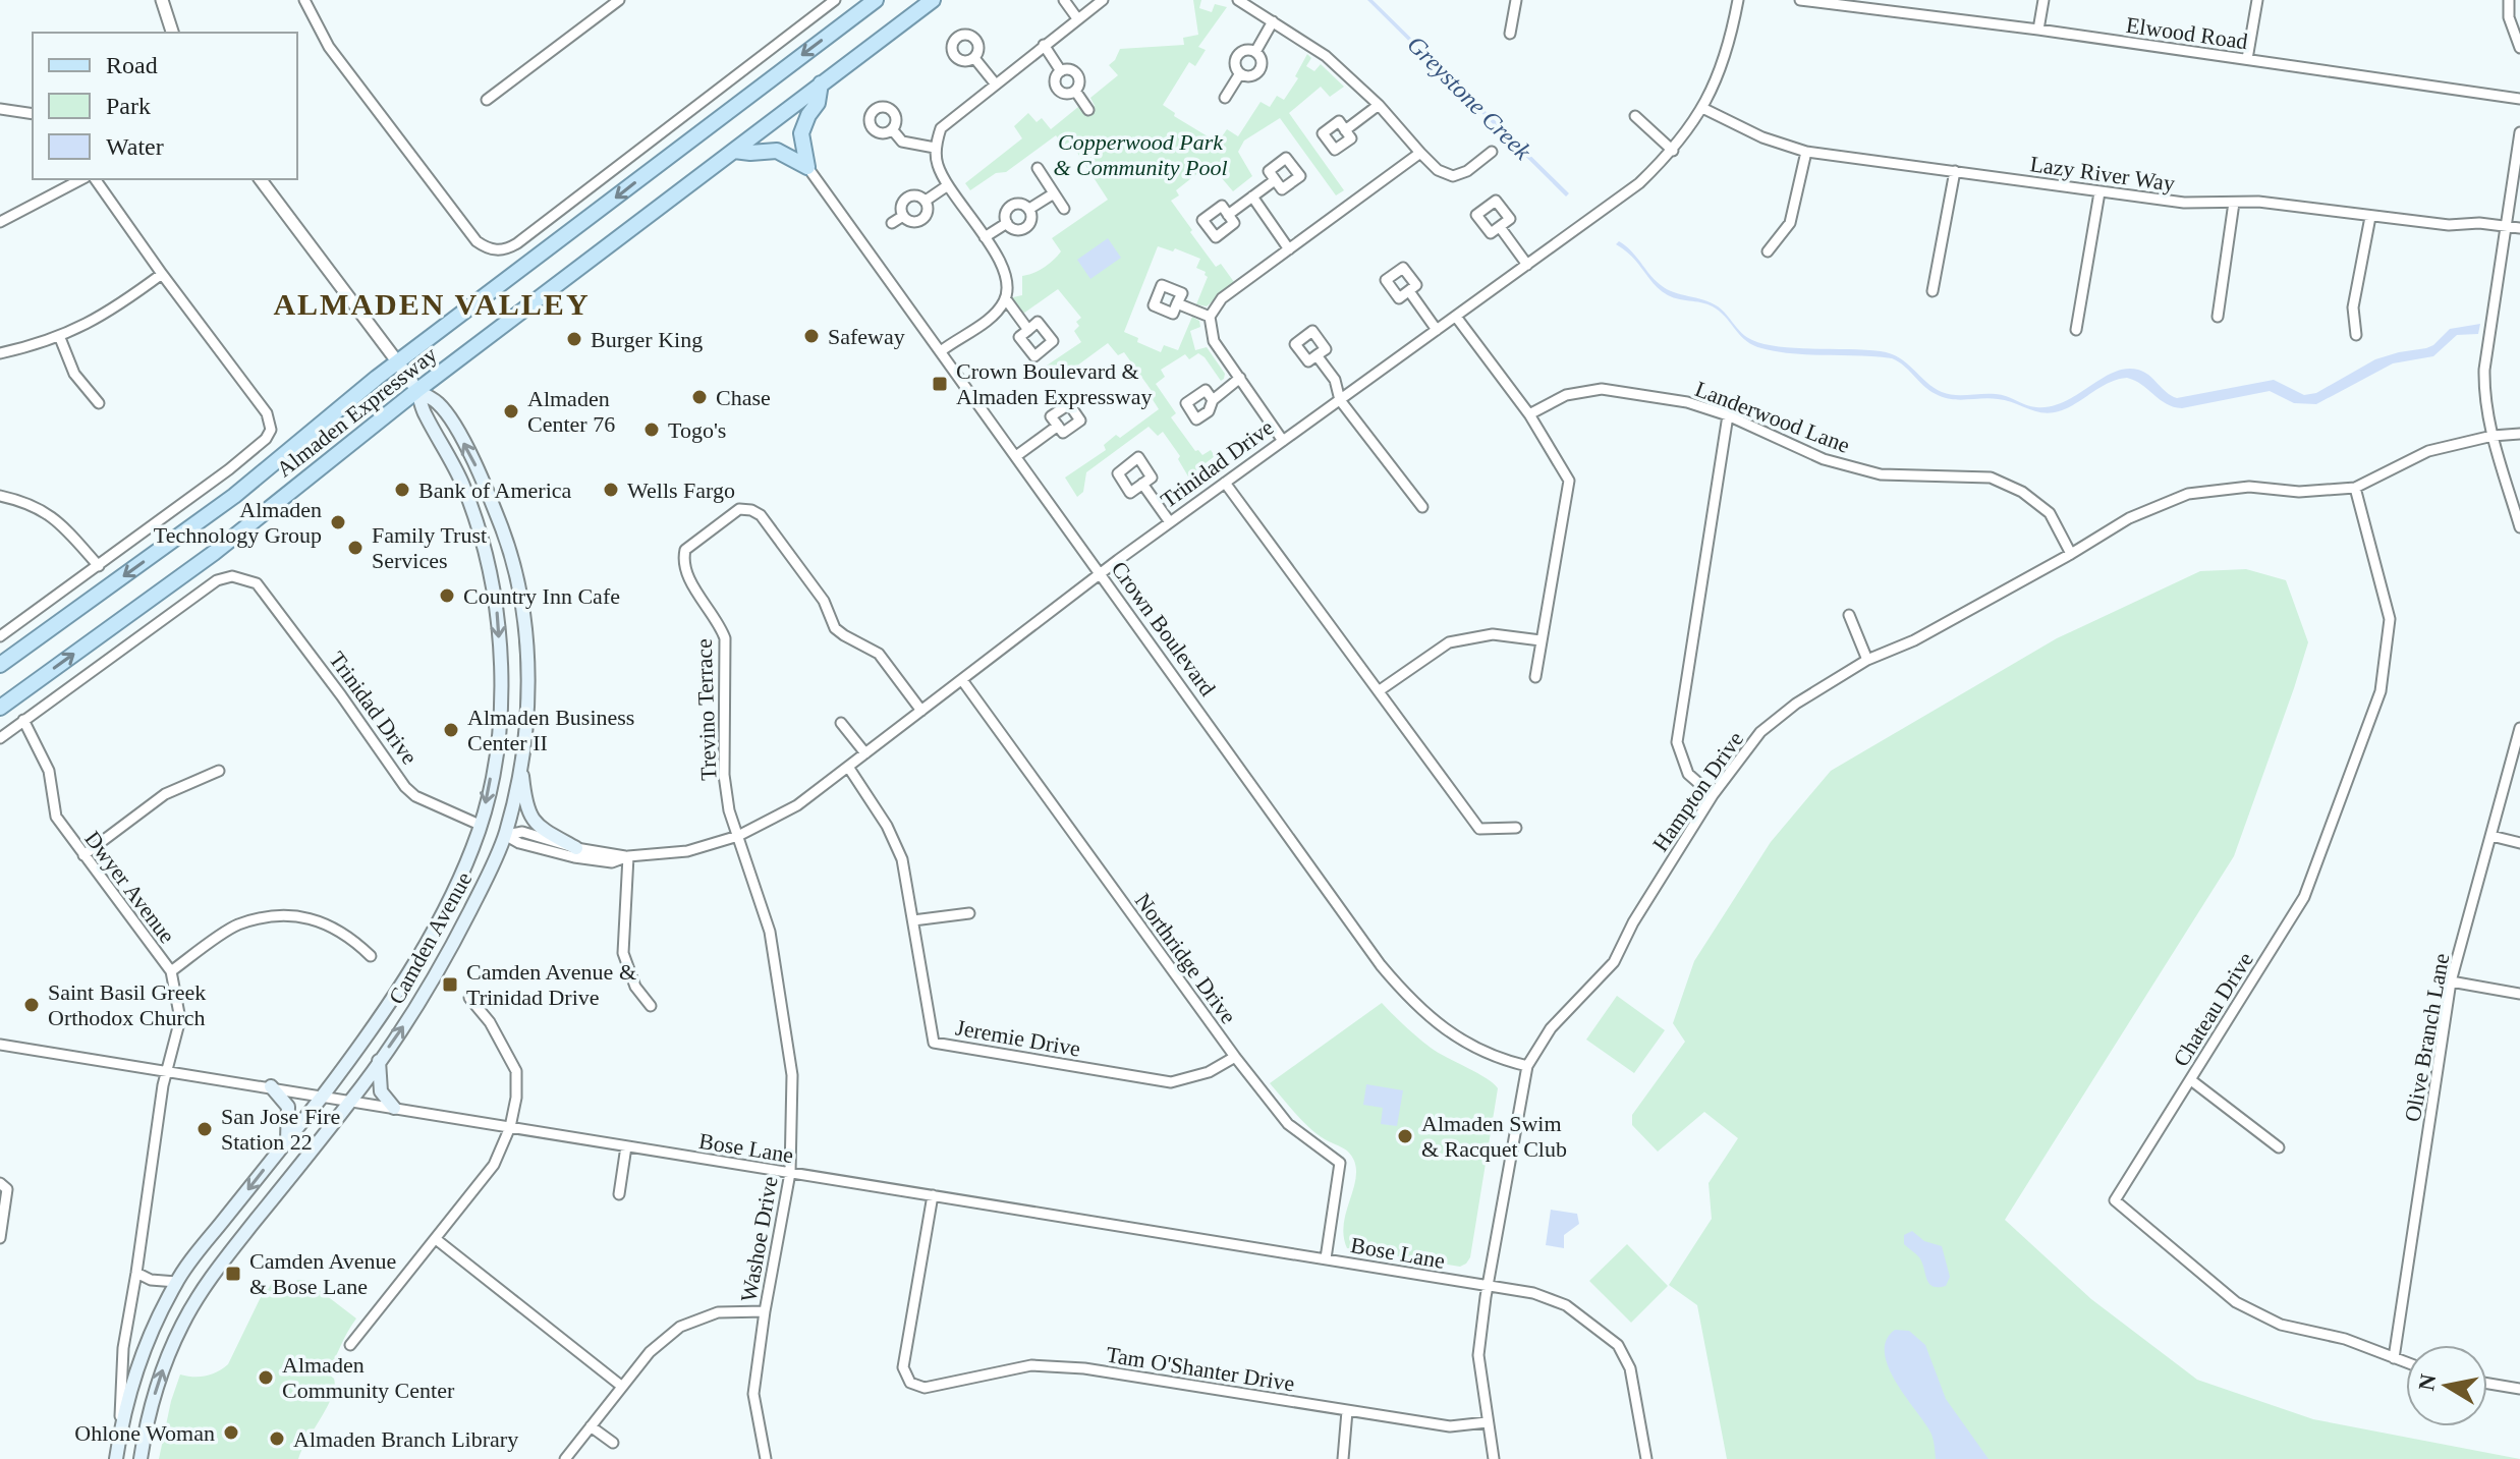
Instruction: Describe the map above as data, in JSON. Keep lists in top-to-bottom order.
{
  "streets": {
    "main road": ["Almaden Expressway", "Trinidad Drive", "Camden Avenue"],
    "street": [
      "Elwood Road",
      "Lazy River Way",
      "Landerwood Lane",
      "Crown Boulevard",
      "Trevino Terrace",
      "Hampton Drive",
      "Dwyer Avenue",
      "Northridge Drive",
      "Chateau Drive",
      "Jeremie Drive",
      "Olive Branch Lane",
      "Bose Lane",
      "Washoe Drive",
      "Tam O'Shanter Drive"
    ]
  },
  "crossings": [
    ["Lazy River Way", "Trinidad Drive"],
    ["Almaden Expressway", "Camden Avenue"],
    ["Landerwood Lane", "Hampton Drive"],
    ["Trinidad Drive", "Crown Boulevard"],
    ["Trinidad Drive", "Trevino Terrace"],
    ["Trinidad Drive", "Dwyer Avenue"],
    ["Trinidad Drive", "Camden Avenue"],
    ["Trinidad Drive", "Northridge Drive"],
    ["Trinidad Drive", "Jeremie Drive"],
    ["Trinidad Drive", "Washoe Drive"],
    ["Crown Boulevard", "Hampton Drive"],
    ["Trevino Terrace", "Washoe Drive"],
    ["Hampton Drive", "Chateau Drive"],
    ["Hampton Drive", "Bose Lane"],
    ["Hampton Drive", "Tam O'Shanter Drive"],
    ["Dwyer Avenue", "Camden Avenue"],
    ["Dwyer Avenue", "Bose Lane"],
    ["Camden Avenue", "Bose Lane"],
    ["Northridge Drive", "Jeremie Drive"],
    ["Northridge Drive", "Bose Lane"],
    ["Chateau Drive", "Olive Branch Lane"],
    ["Bose Lane", "Washoe Drive"],
    ["Bose Lane", "Tam O'Shanter Drive"]
  ],
  "districts": ["ALMADEN VALLEY"],
  "water": ["Greystone Creek"],
  "parks": ["Copperwood Park & Community Pool"],
  "places": {
    "other": [
      "Safeway",
      "Burger King",
      "Chase",
      "Almaden Center 76",
      "Togo's",
      "Bank of America",
      "Wells Fargo",
      "Almaden Technology Group",
      "Family Trust Services",
      "Country Inn Cafe",
      "Almaden Business Center II",
      "Saint Basil Greek Orthodox Church",
      "San Jose Fire Station 22",
      "Almaden Swim & Racquet Club",
      "Almaden Community Center",
      "Ohlone Woman",
      "Almaden Branch Library"
    ],
    "transit": ["Crown Boulevard & Almaden Expressway", "Camden Avenue & Trinidad Drive", "Camden Avenue & Bose Lane"]
  },
  "legend": ["Road", "Park", "Water"],
  "north": "left"
}
